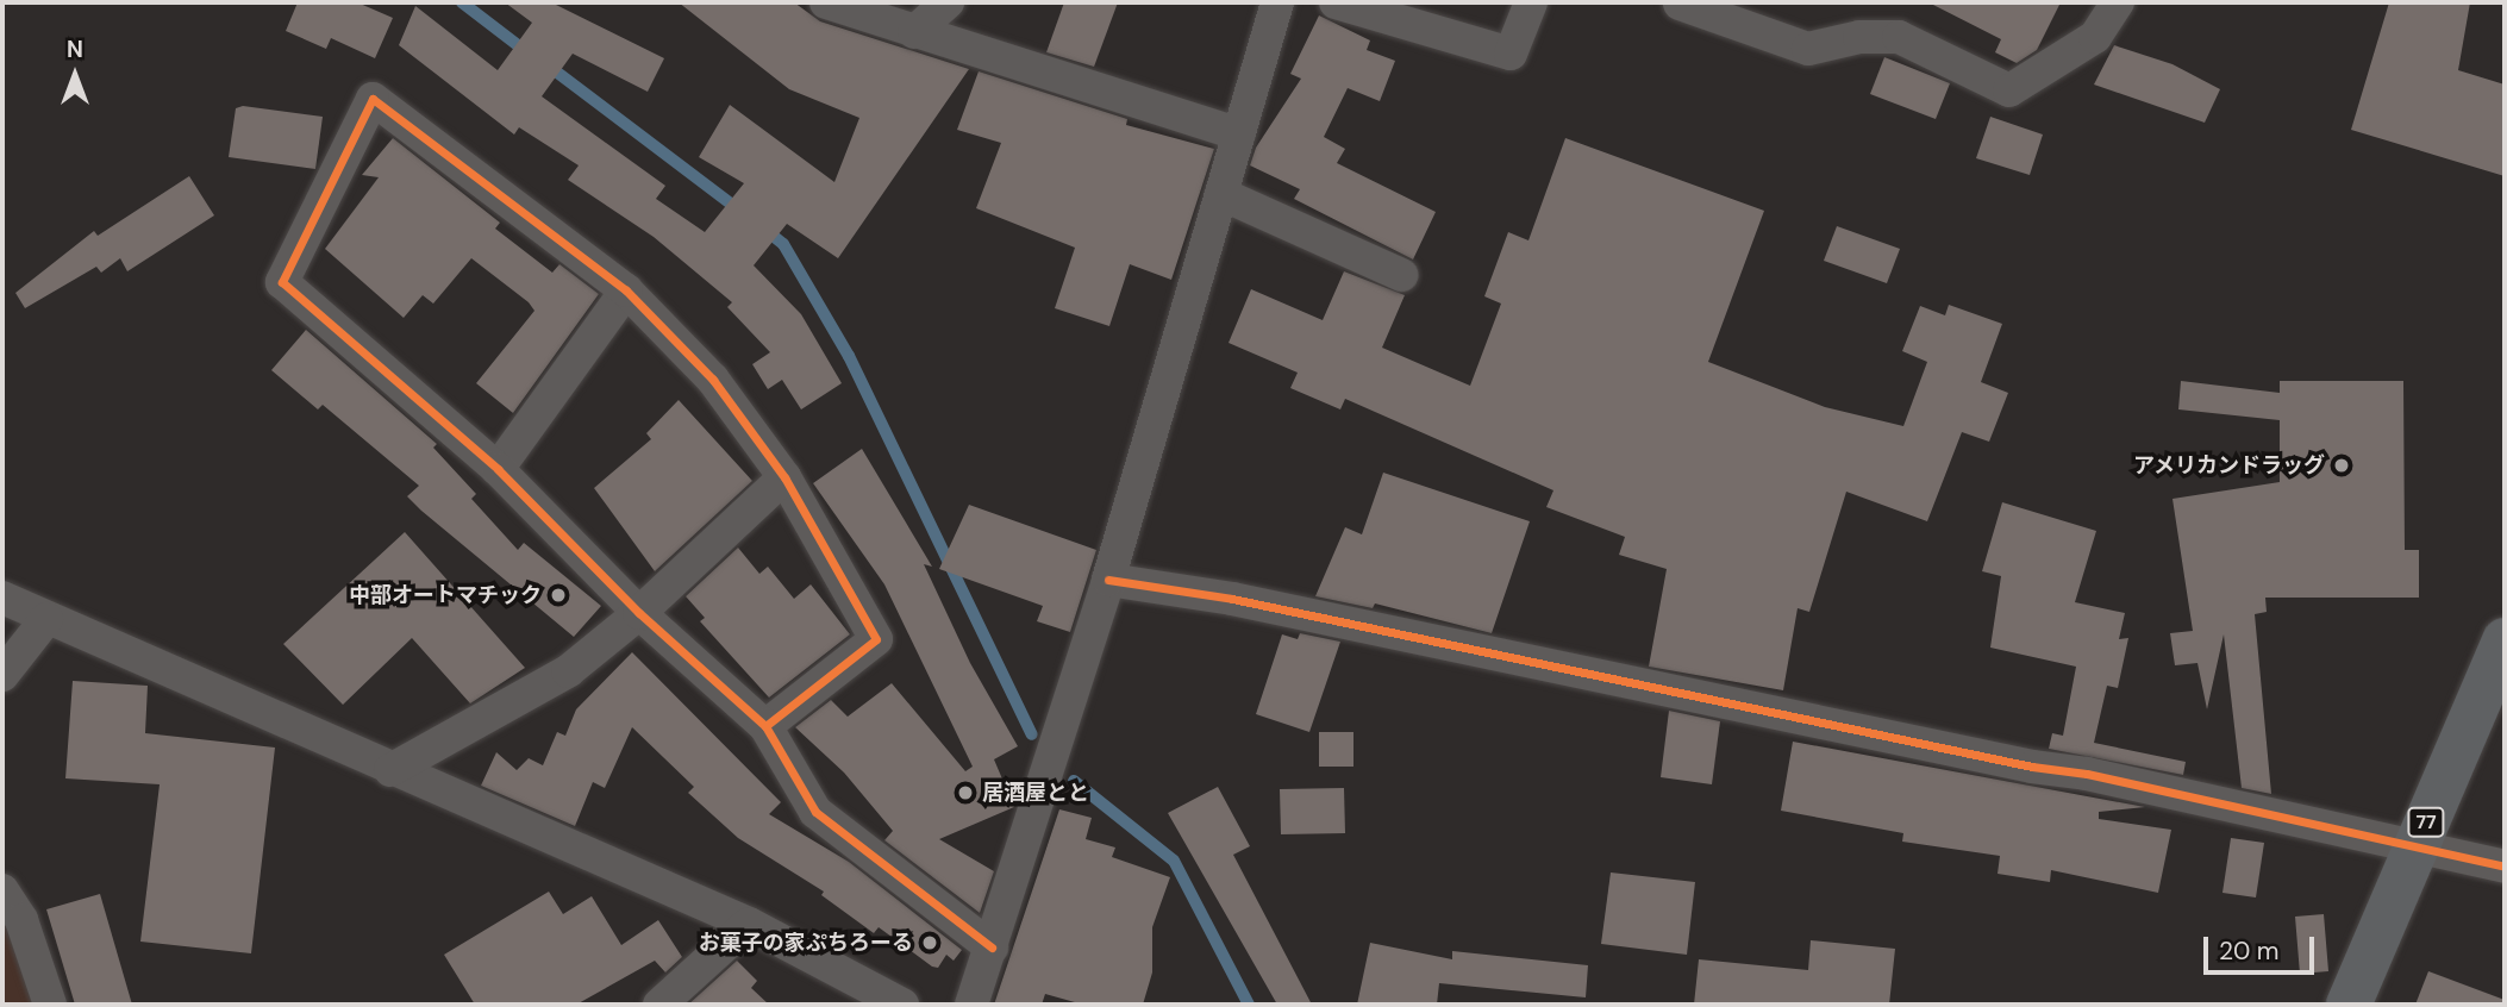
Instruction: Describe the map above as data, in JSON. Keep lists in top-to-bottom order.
{
  "streets": {
    "main road": ["77"]
  },
  "places": [
    "アメリカンドラッグ",
    "中部オートマチック",
    "居酒屋とと",
    "お菓子の家ぷちろーる"
  ],
  "scale_bar": "20 m",
  "north": "top"
}
